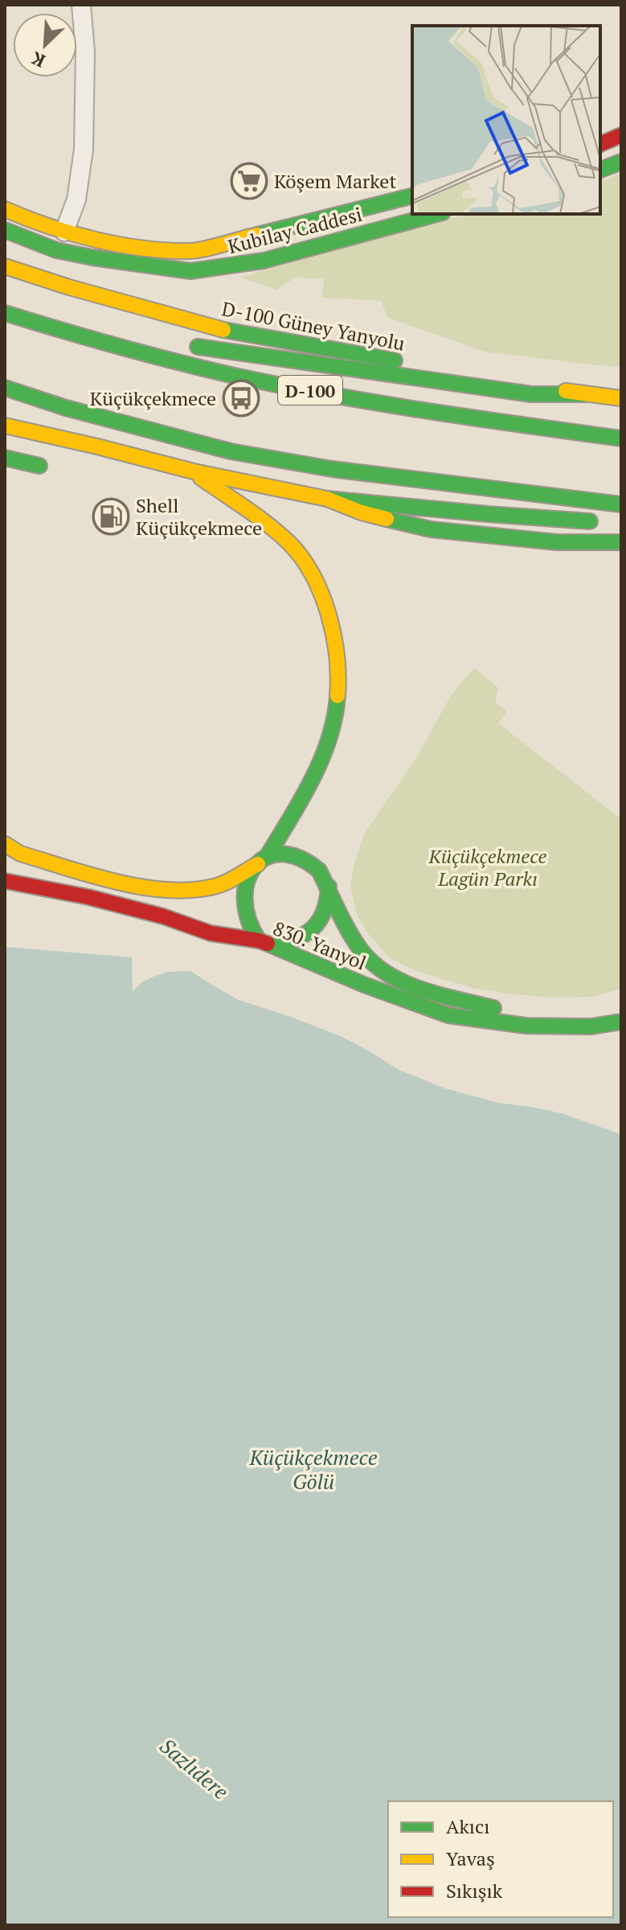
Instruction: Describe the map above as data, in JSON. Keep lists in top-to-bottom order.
{
  "streets": {
    "main road": [
      "Kubilay Caddesi",
      "D-100 Güney Yanyolu",
      "D-100",
      "830. Yanyol"
    ]
  },
  "water": ["Küçükçekmece Gölü", "Sazlıdere"],
  "parks": ["Küçükçekmece Lagün Parkı"],
  "places": {
    "supermarket": ["Köşem Market"],
    "bus stop": ["Küçükçekmece"],
    "fuel station": ["Shell Küçükçekmece"]
  },
  "legend": ["Akıcı", "Yavaş", "Sıkışık"],
  "north": "bottom left"
}
